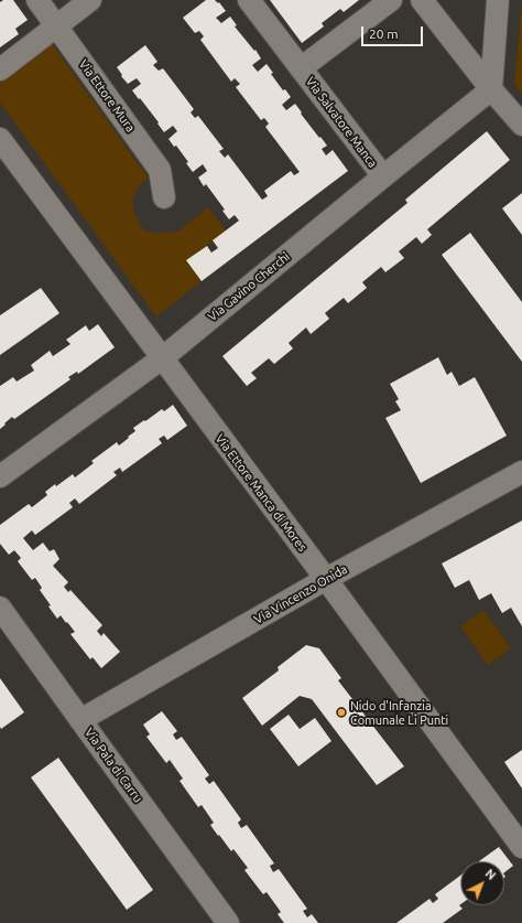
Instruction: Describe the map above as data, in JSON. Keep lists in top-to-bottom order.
{
  "streets": {
    "street": [
      "Via Ettore Mura",
      "Via Salvatore Manca",
      "Via Gavino Cherchi",
      "Via Ettore Manca di Mores",
      "Via Vincenzo Onida",
      "Via Pala di Carru"
    ]
  },
  "crossings": [
    ["Via Salvatore Manca", "Via Gavino Cherchi"],
    ["Via Gavino Cherchi", "Via Ettore Manca di Mores"],
    ["Via Ettore Manca di Mores", "Via Vincenzo Onida"],
    ["Via Vincenzo Onida", "Via Pala di Carru"]
  ],
  "places": ["Nido d'Infanzia Comunale Li Punti"],
  "scale_bar": "20 m",
  "north": "top right"
}
